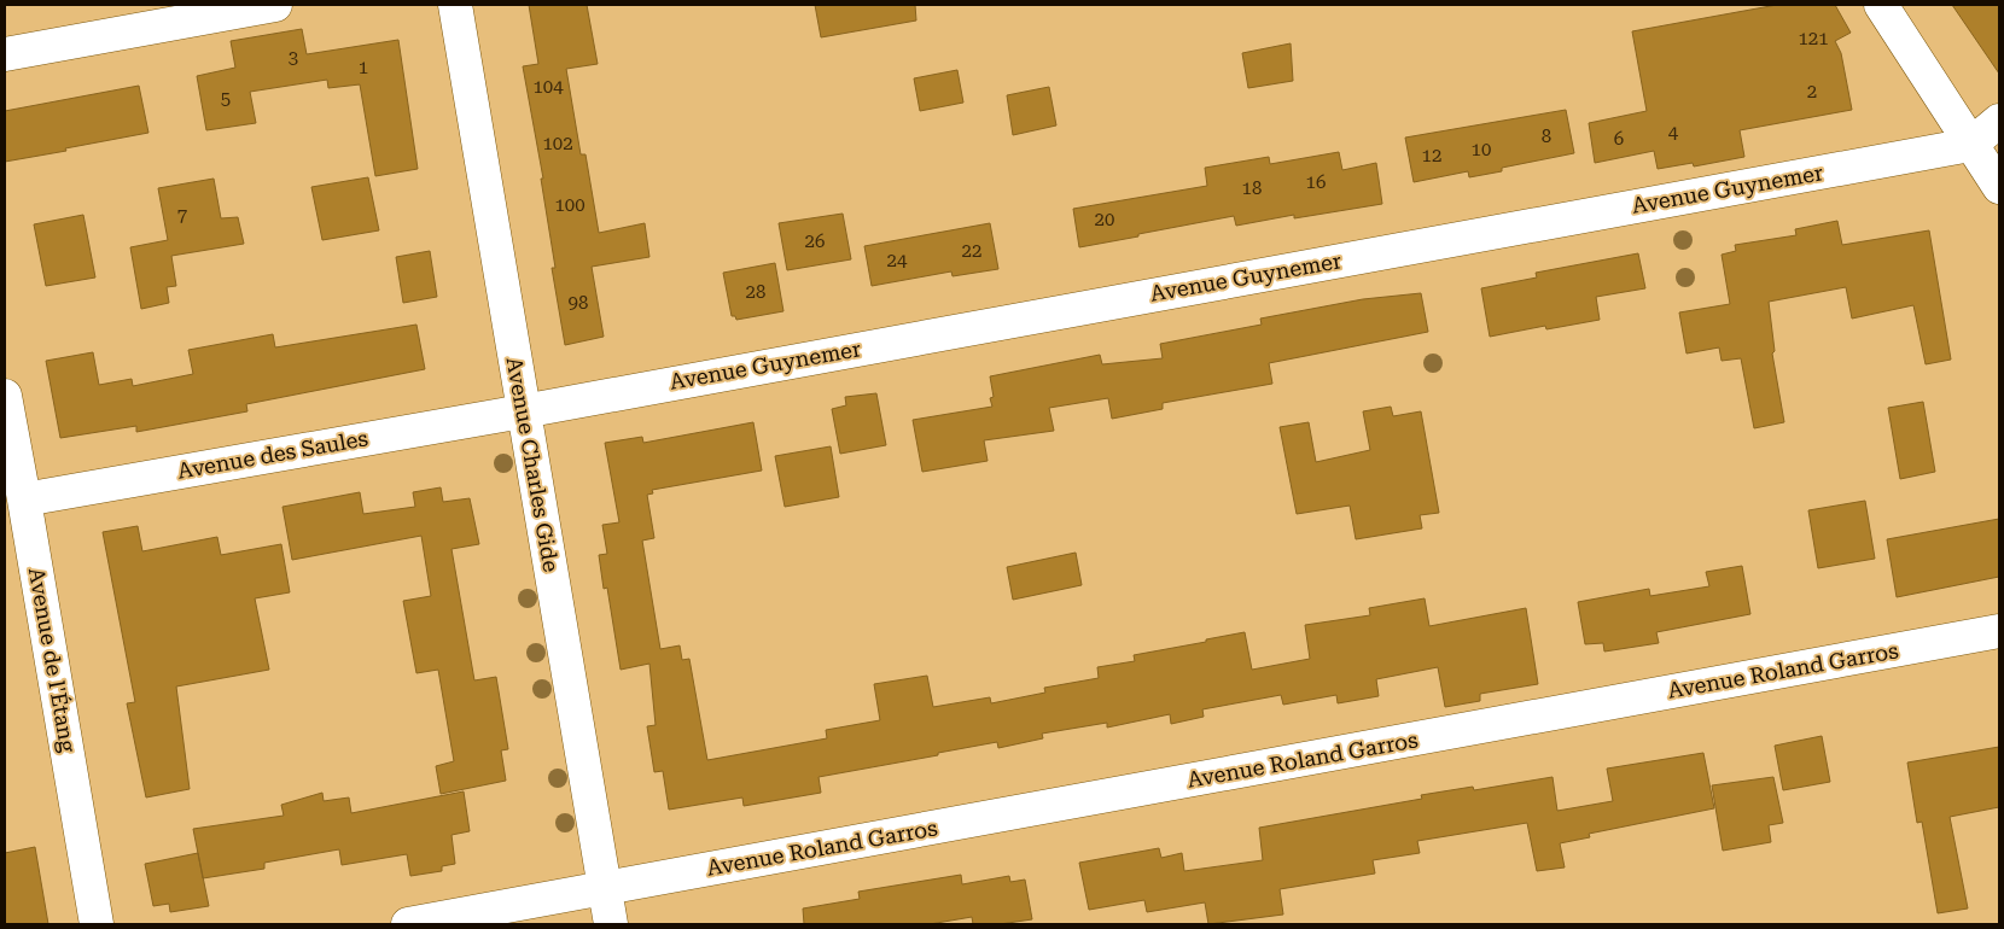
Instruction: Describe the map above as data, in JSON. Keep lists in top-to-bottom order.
{
  "streets": {
    "street": [
      "Avenue Guynemer",
      "Avenue des Saules",
      "Avenue Charles Gide",
      "Avenue de l'Étang",
      "Avenue Roland Garros"
    ]
  },
  "crossings": [
    ["Avenue Guynemer", "Avenue des Saules"],
    ["Avenue Guynemer", "Avenue Charles Gide"],
    ["Avenue des Saules", "Avenue Charles Gide"],
    ["Avenue des Saules", "Avenue de l'Étang"],
    ["Avenue Charles Gide", "Avenue Roland Garros"]
  ],
  "house_numbers": [
    "121",
    "3",
    "1",
    "104",
    "2",
    "5",
    "4",
    "8",
    "6",
    "102",
    "10",
    "12",
    "16",
    "18",
    "100",
    "7",
    "20",
    "26",
    "22",
    "24",
    "28",
    "98"
  ]
}
